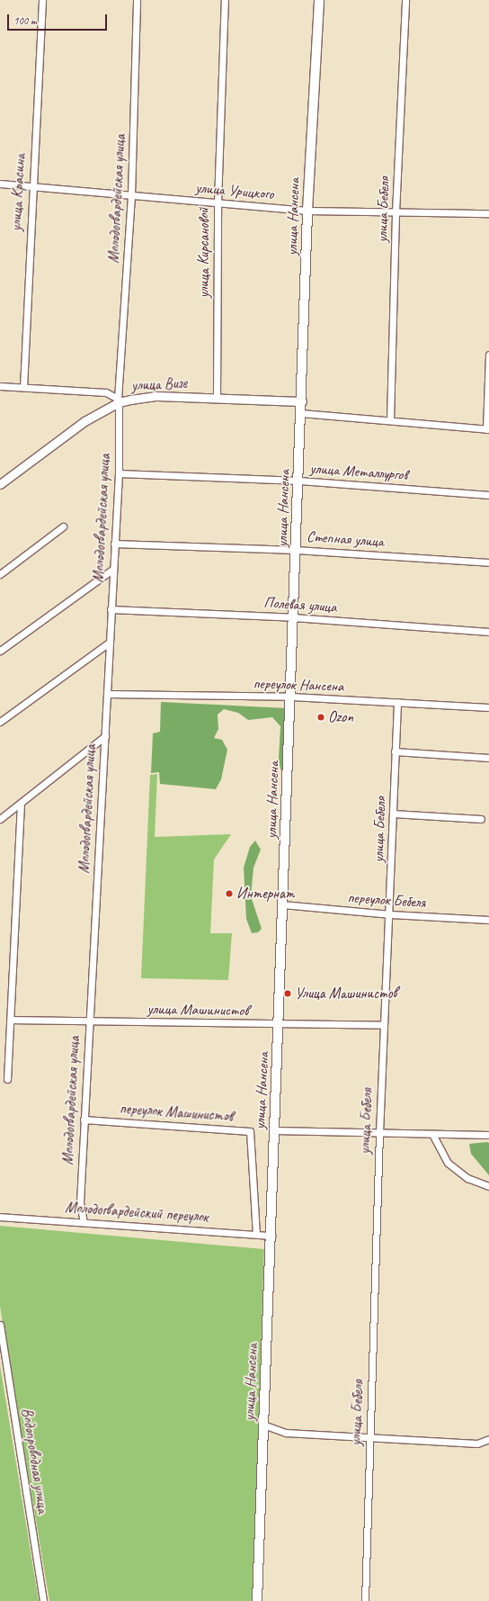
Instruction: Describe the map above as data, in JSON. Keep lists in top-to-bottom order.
{
  "streets": {
    "main road": ["улица Нансена"],
    "street": [
      "улица Урицкого",
      "улица Красина",
      "Молодогвардейская улица",
      "улица Бебеля",
      "улица Кирсановой",
      "улица Визе",
      "улица Металлургов",
      "Степная улица",
      "Полевая улица",
      "переулок Нансена",
      "переулок Бебеля",
      "улица Машинистов",
      "переулок Машинистов",
      "Молодогвардейский переулок",
      "Водопроводная улица"
    ]
  },
  "crossings": [
    ["улица Урицкого", "улица Красина"],
    ["улица Урицкого", "Молодогвардейская улица"],
    ["улица Урицкого", "улица Бебеля"],
    ["улица Урицкого", "улица Нансена"],
    ["улица Урицкого", "улица Кирсановой"],
    ["Молодогвардейская улица", "улица Визе"],
    ["Молодогвардейская улица", "улица Металлургов"],
    ["Молодогвардейская улица", "Степная улица"],
    ["Молодогвардейская улица", "Полевая улица"],
    ["Молодогвардейская улица", "переулок Нансена"],
    ["Молодогвардейская улица", "улица Машинистов"],
    ["Молодогвардейская улица", "переулок Машинистов"],
    ["Молодогвардейская улица", "Молодогвардейский переулок"],
    ["улица Бебеля", "переулок Нансена"],
    ["улица Бебеля", "переулок Бебеля"],
    ["улица Бебеля", "улица Машинистов"],
    ["улица Нансена", "улица Визе"],
    ["улица Нансена", "улица Металлургов"],
    ["улица Нансена", "Степная улица"],
    ["улица Нансена", "Полевая улица"],
    ["улица Нансена", "переулок Нансена"],
    ["улица Нансена", "переулок Бебеля"],
    ["улица Нансена", "улица Машинистов"],
    ["улица Нансена", "Молодогвардейский переулок"],
    ["улица Кирсановой", "улица Визе"],
    ["переулок Машинистов", "Молодогвардейский переулок"]
  ],
  "places": ["Ozon", "Интернат", "Улица Машинистов"],
  "scale_bar": "100 m"
}
